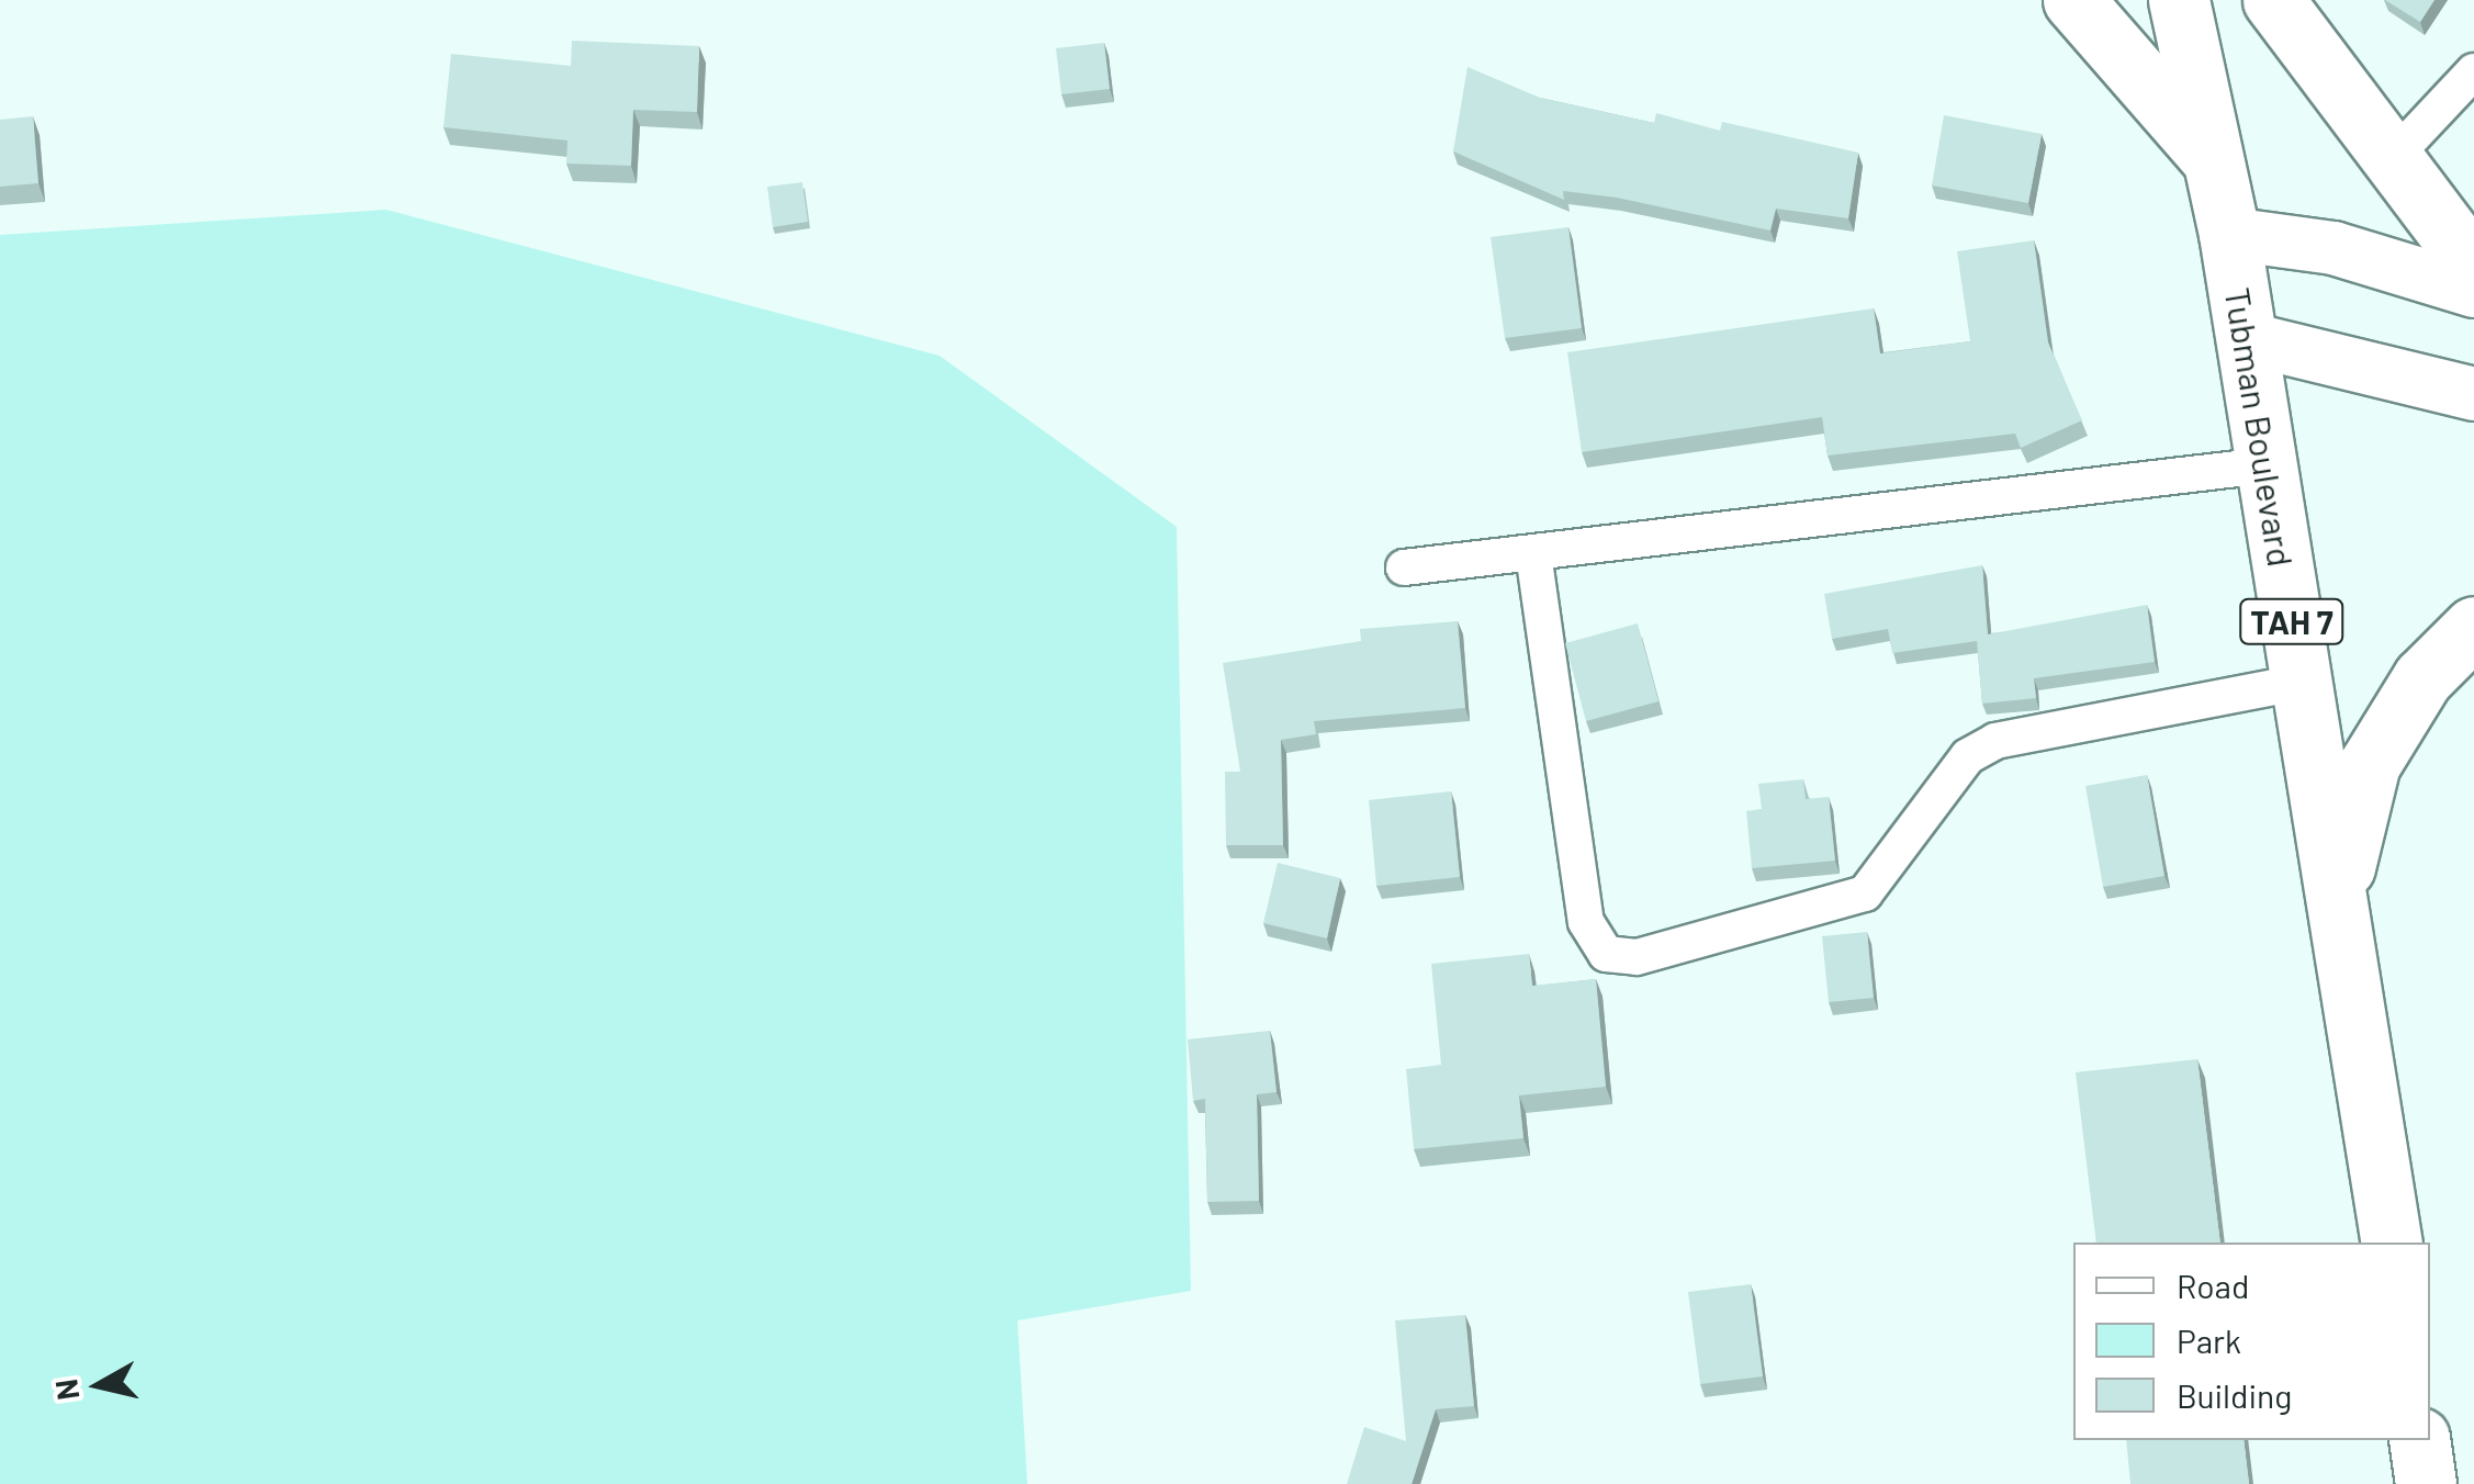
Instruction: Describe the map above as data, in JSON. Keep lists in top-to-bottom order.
{
  "streets": {
    "highway": ["Tubman Boulevard", "TAH 7"]
  },
  "legend": ["Road", "Park", "Building"],
  "north": "left"
}
